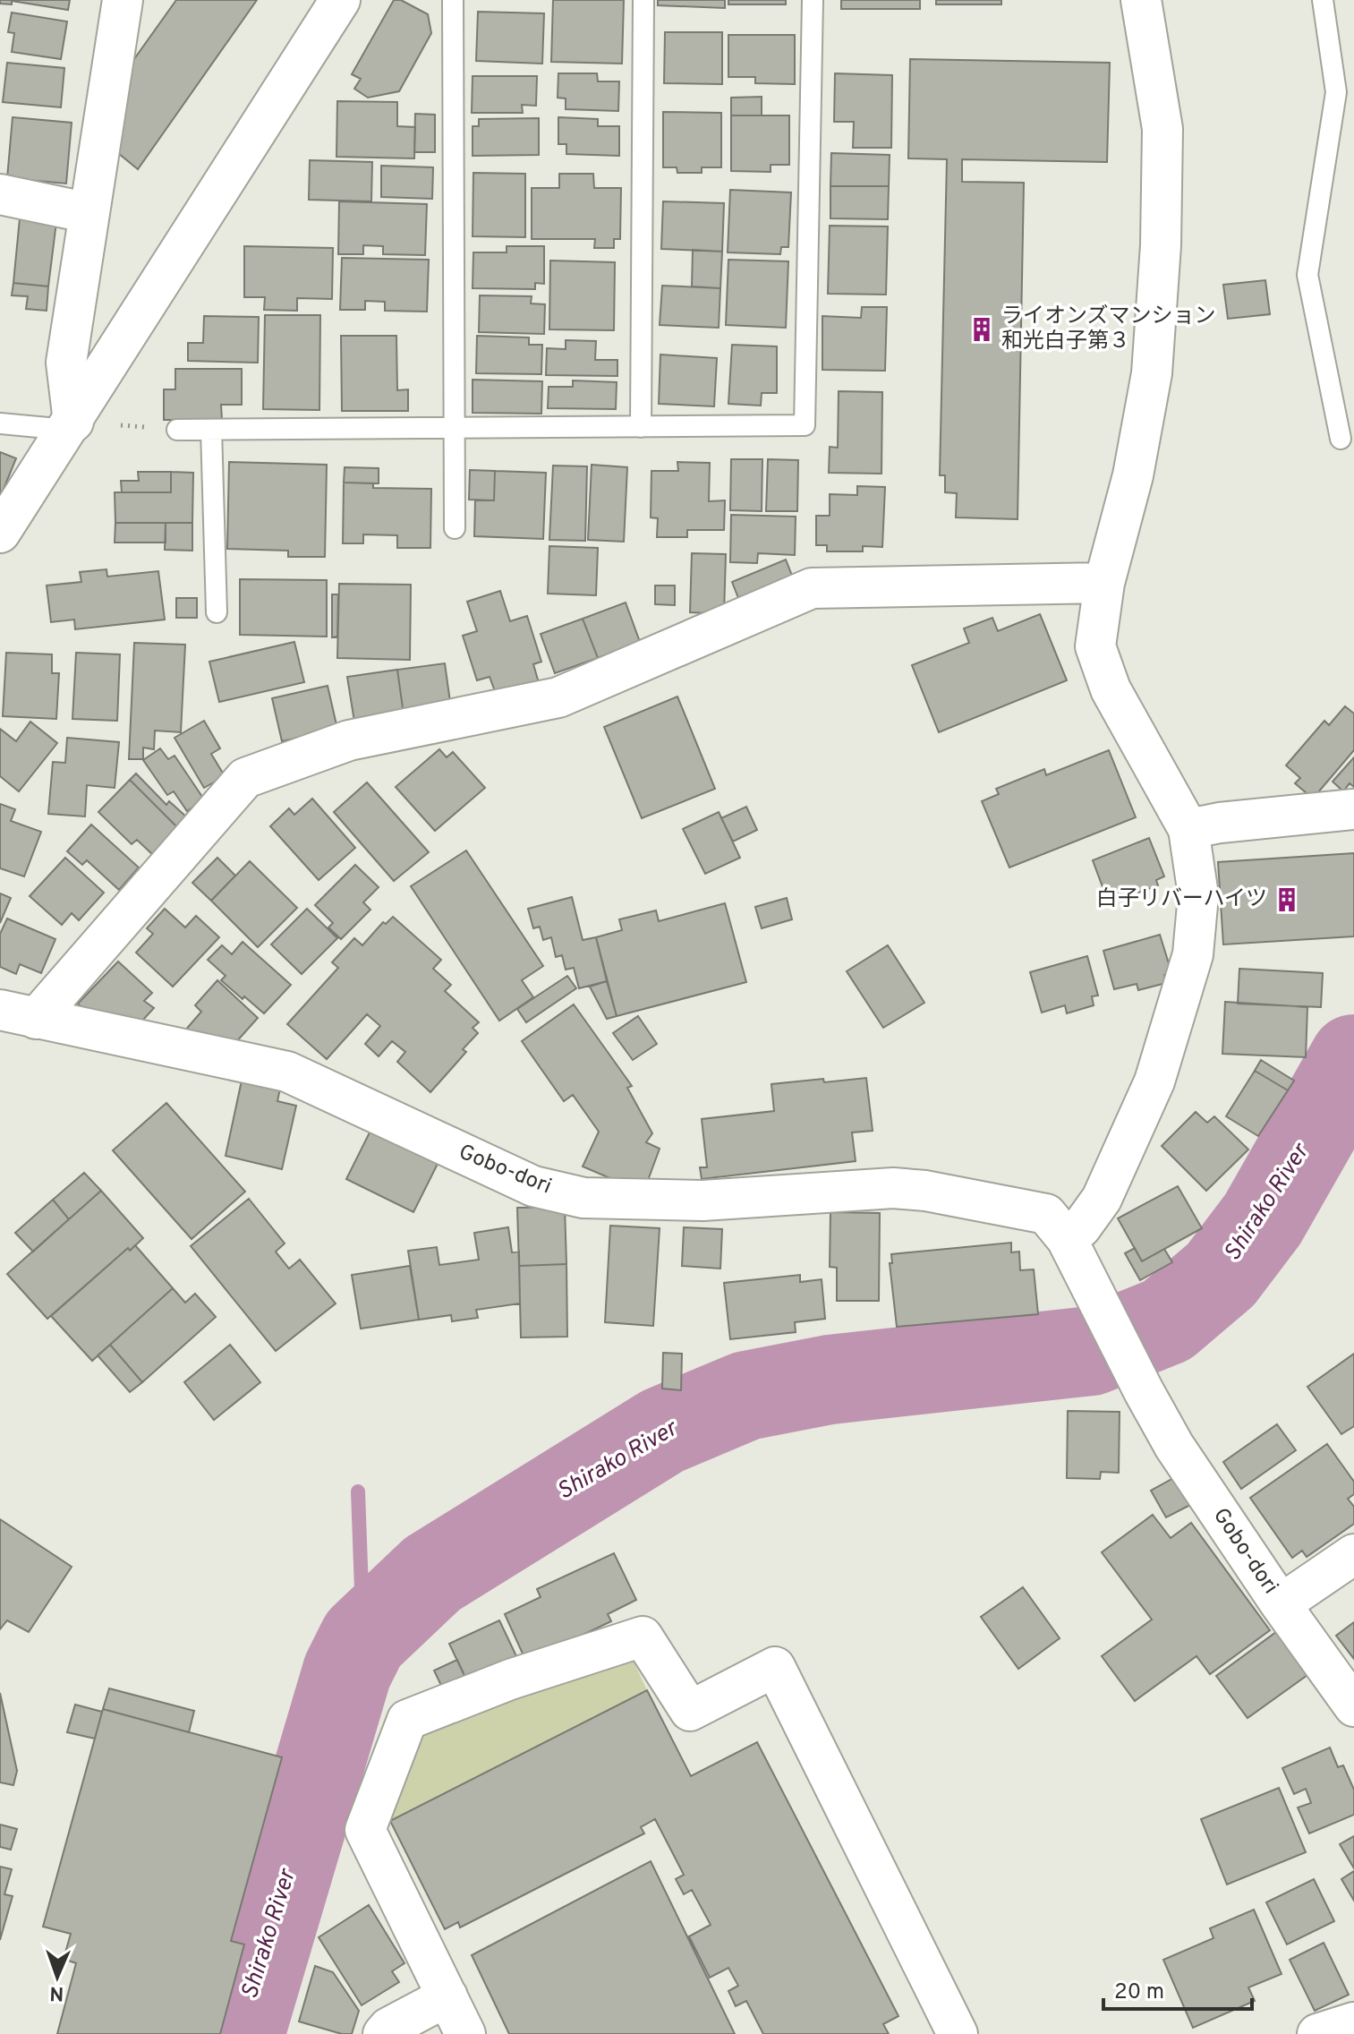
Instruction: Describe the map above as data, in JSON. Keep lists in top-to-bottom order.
{
  "streets": {
    "street": ["Gobo-dori"]
  },
  "water": ["Shirako River"],
  "places": {
    "building": ["ライオンズマンション 和光白子第３", "白子リバーハイツ"]
  },
  "scale_bar": "20 m",
  "north": "bottom"
}
